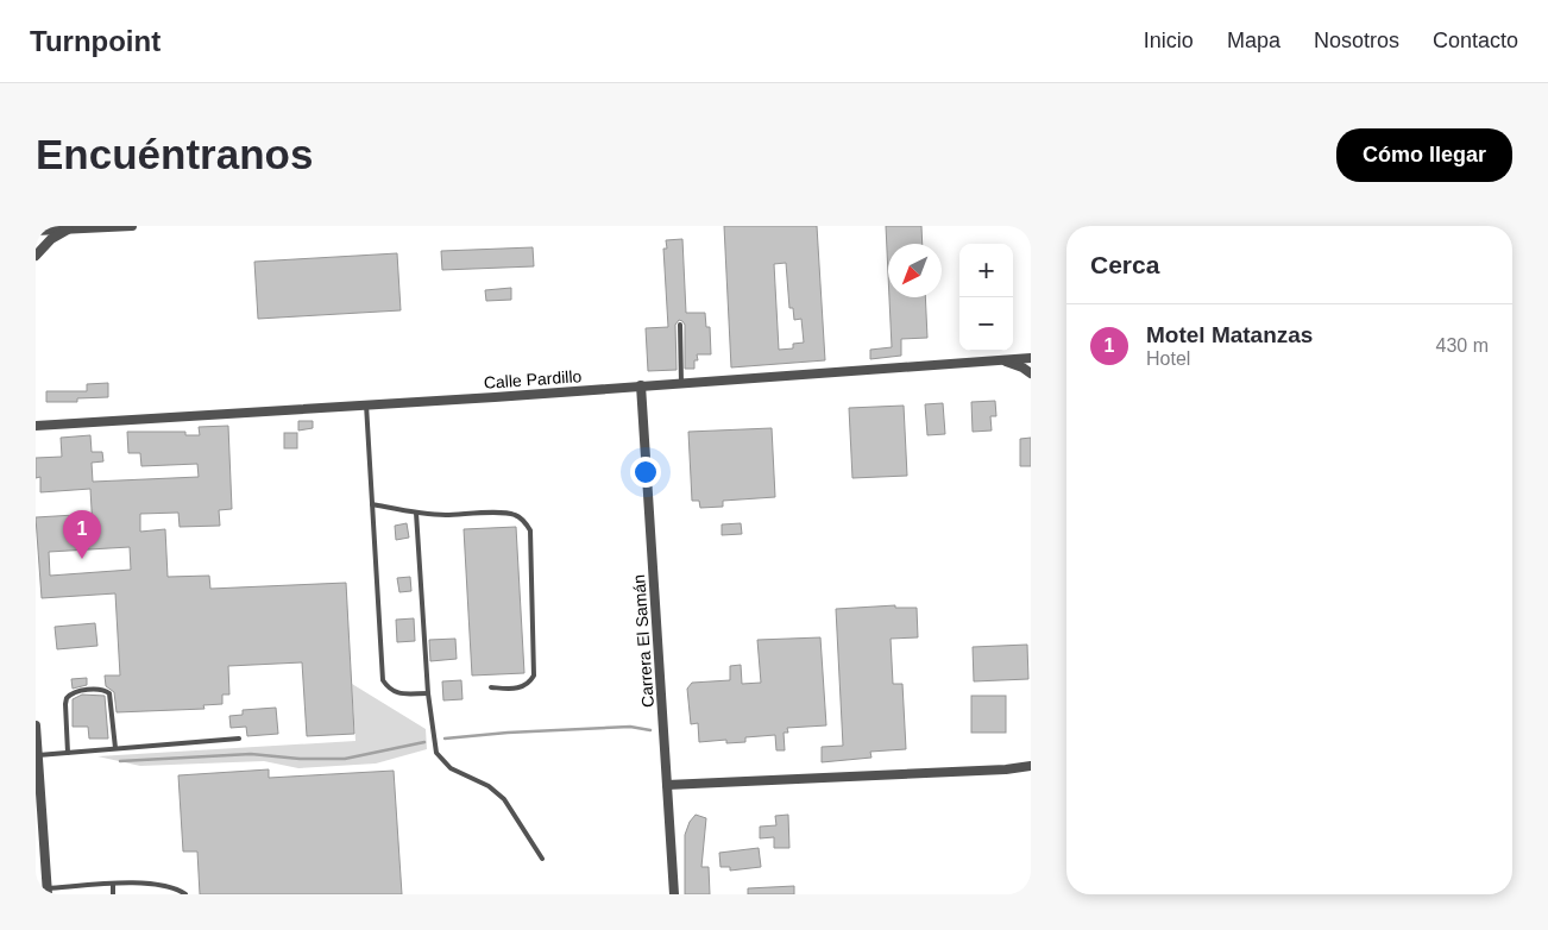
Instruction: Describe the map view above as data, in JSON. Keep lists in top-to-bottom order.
{
  "streets": {
    "street": ["Calle Pardillo", "Carrera El Samán"]
  },
  "crossings": [
    ["Calle Pardillo", "Carrera El Samán"]
  ],
  "north": "bottom left",
  "page": {
    "header": "Turnpoint",
    "nav": [
      "Inicio",
      "Mapa",
      "Nosotros",
      "Contacto"
    ],
    "buttons": "Cómo llegar",
    "title": "Encuéntranos",
    "heading": "Cerca",
    "map_buttons": ["+", "−"],
    "list": [
      {
        "mark": "1",
        "name": "Motel Matanzas",
        "note": "Hotel",
        "value": "430 m"
      }
    ],
    "pins": "1"
  }
}
